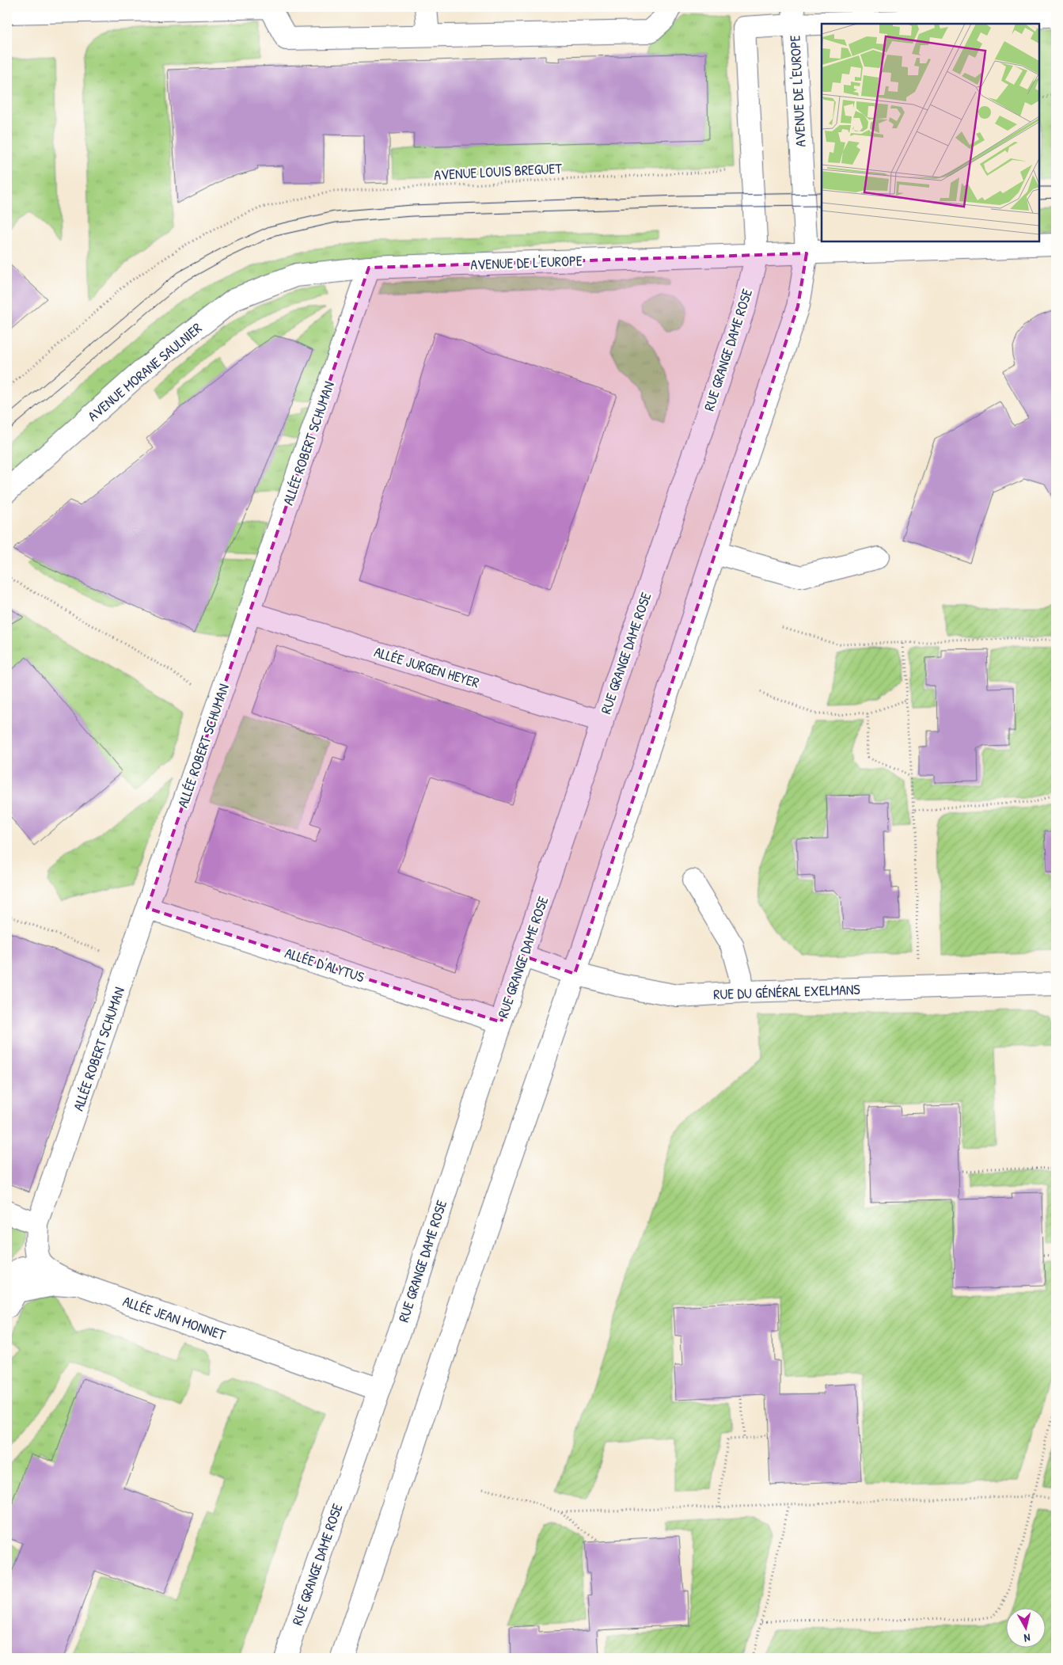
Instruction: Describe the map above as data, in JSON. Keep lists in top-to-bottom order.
{
  "streets": {
    "street": [
      "AVENUE DE L'EUROPE",
      "RUE GRANGE DAME ROSE",
      "AVENUE MORANE SAULNIER",
      "ALLÉE ROBERT SCHUMAN",
      "ALLÉE JURGEN HEYER",
      "ALLÉE D'ALYTUS",
      "RUE DU GÉNÉRAL EXELMANS",
      "ALLÉE JEAN MONNET"
    ],
    "path": ["AVENUE LOUIS BREGUET"]
  },
  "crossings": [
    ["AVENUE DE L'EUROPE", "RUE GRANGE DAME ROSE"],
    ["AVENUE DE L'EUROPE", "AVENUE MORANE SAULNIER"],
    ["AVENUE DE L'EUROPE", "ALLÉE ROBERT SCHUMAN"],
    ["RUE GRANGE DAME ROSE", "ALLÉE JURGEN HEYER"],
    ["RUE GRANGE DAME ROSE", "ALLÉE D'ALYTUS"],
    ["RUE GRANGE DAME ROSE", "RUE DU GÉNÉRAL EXELMANS"],
    ["RUE GRANGE DAME ROSE", "ALLÉE JEAN MONNET"],
    ["ALLÉE ROBERT SCHUMAN", "ALLÉE JURGEN HEYER"],
    ["ALLÉE ROBERT SCHUMAN", "ALLÉE D'ALYTUS"]
  ],
  "north": "bottom"
}
